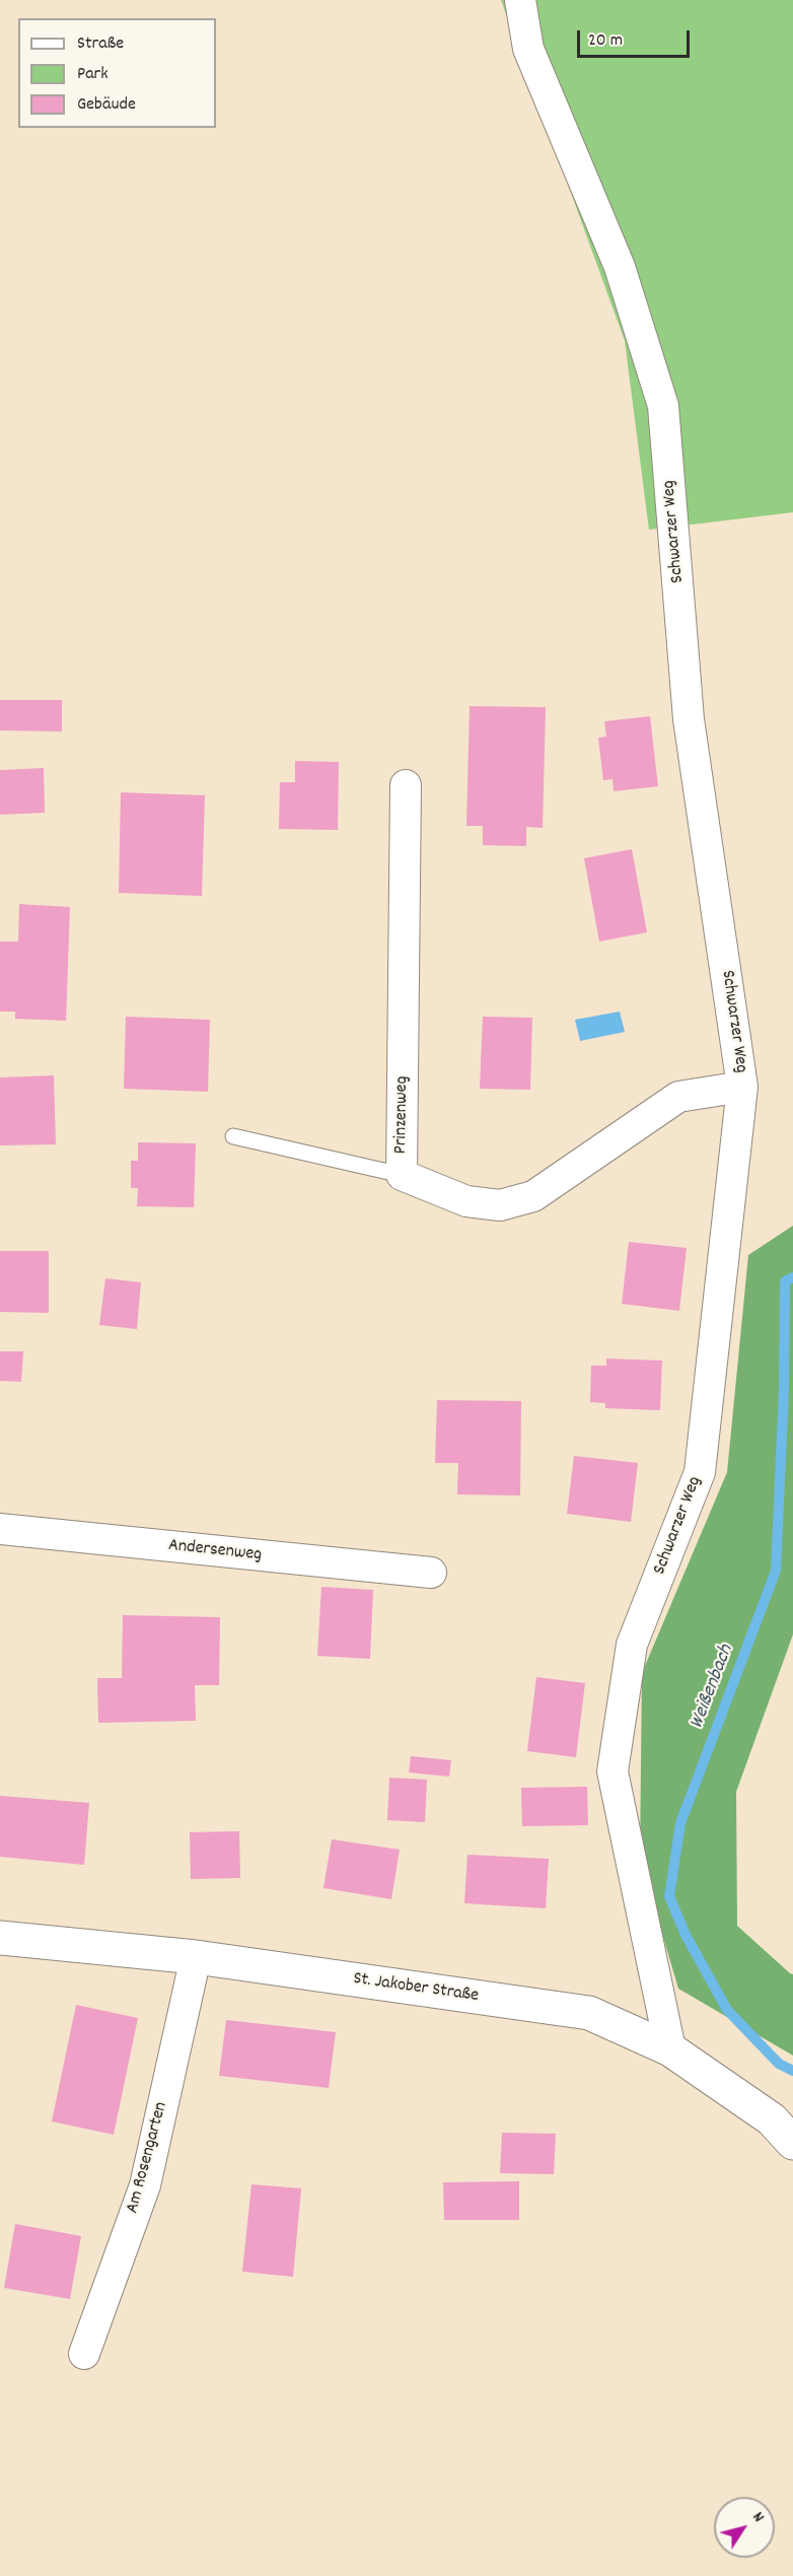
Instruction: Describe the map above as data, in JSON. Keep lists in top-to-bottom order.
{
  "streets": {
    "main road": ["St. Jakober Straße"],
    "street": [
      "Schwarzer Weg",
      "Prinzenweg",
      "Andersenweg",
      "Am Rosengarten"
    ]
  },
  "crossings": [
    ["Schwarzer Weg", "Prinzenweg"],
    ["Schwarzer Weg", "St. Jakober Straße"],
    ["St. Jakober Straße", "Am Rosengarten"]
  ],
  "water": ["Weißenbach"],
  "legend": ["Straße", "Park", "Gebäude"],
  "scale_bar": "20 m",
  "north": "top right"
}
